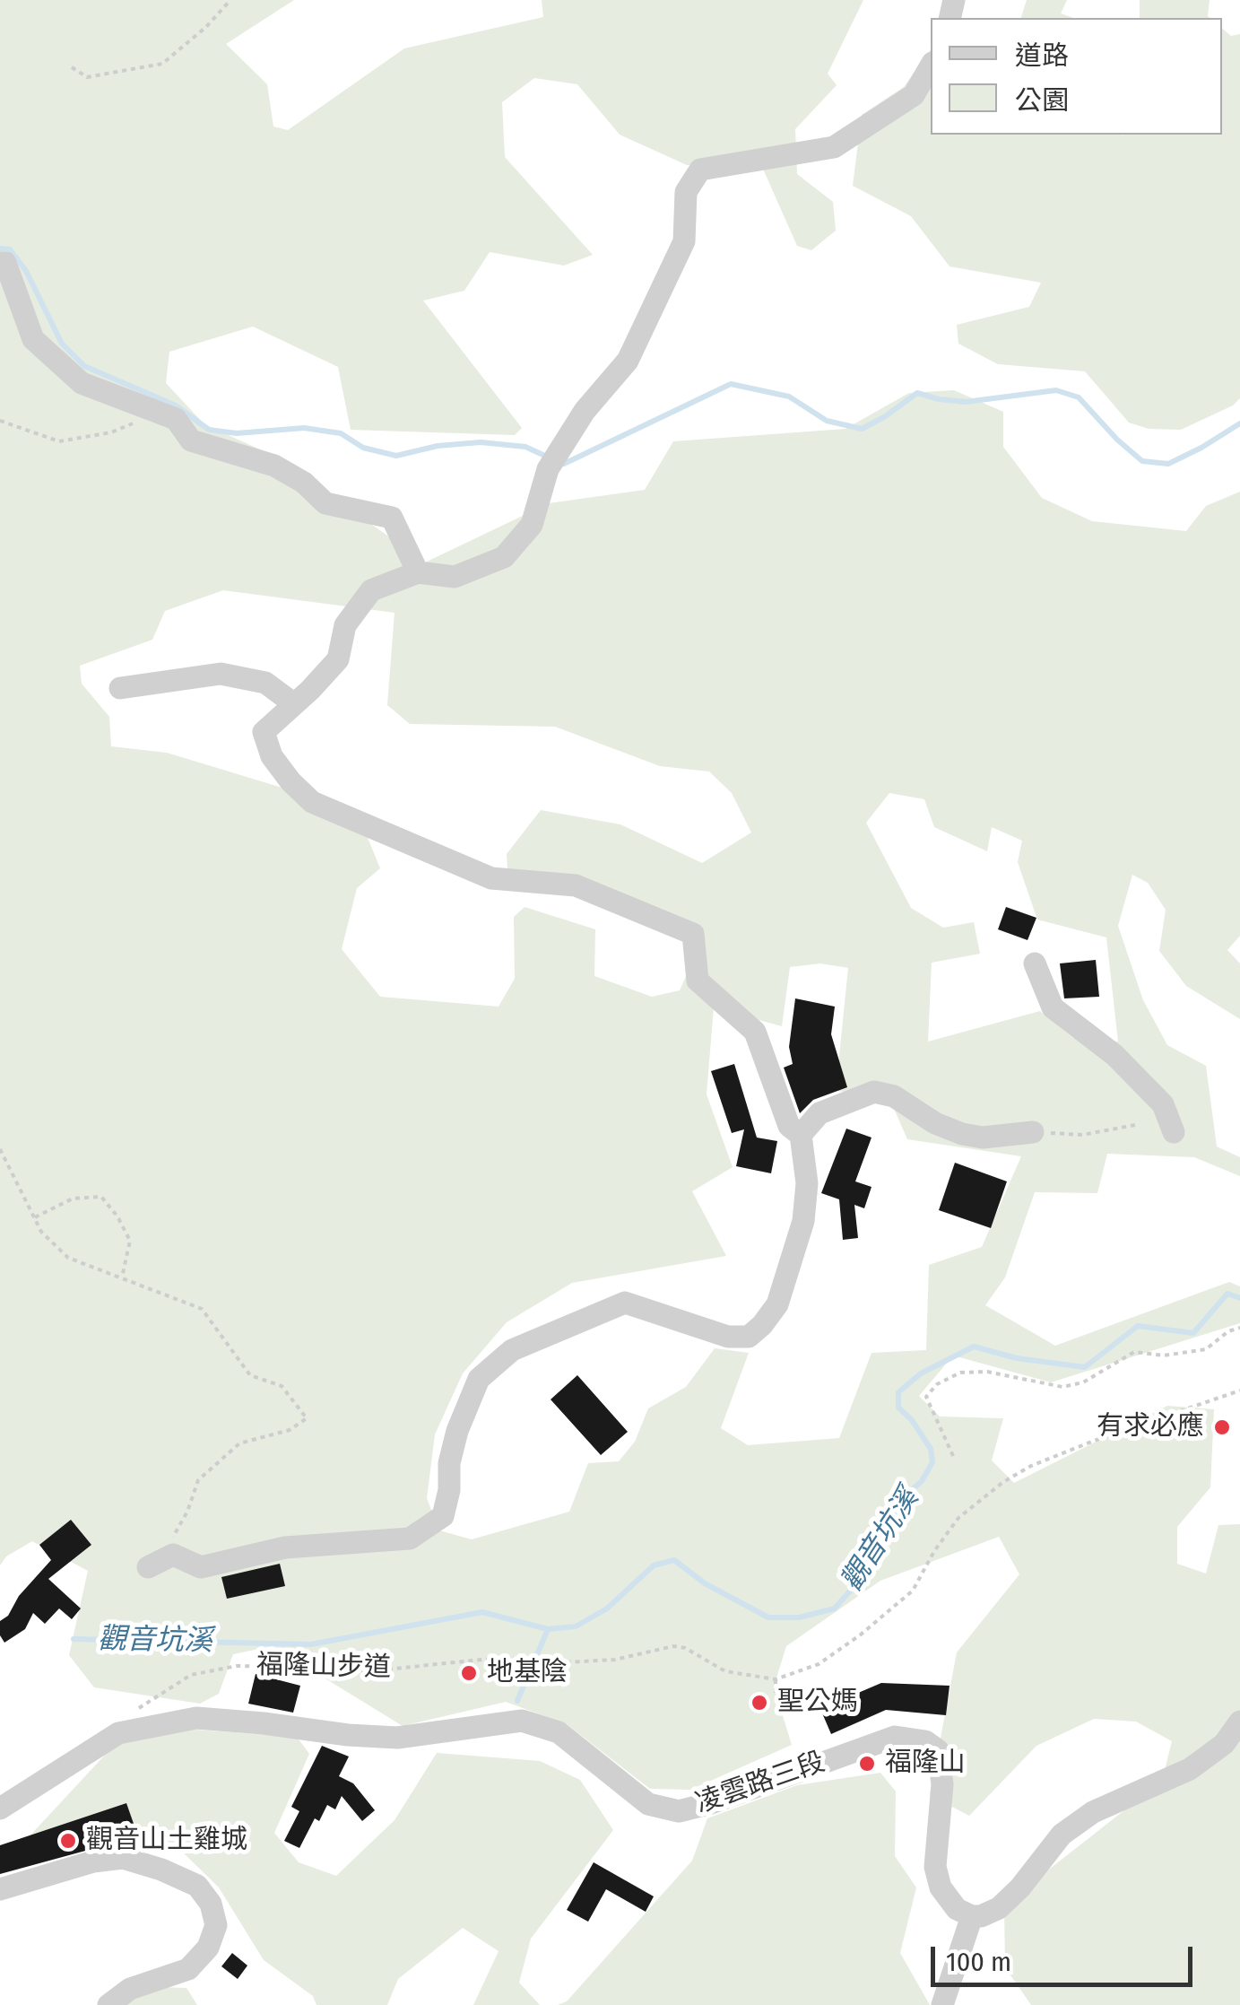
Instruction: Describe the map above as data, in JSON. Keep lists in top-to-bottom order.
{
  "streets": {
    "street": ["凌雲路三段"],
    "path": ["福隆山步道"]
  },
  "water": ["觀音坑溪"],
  "places": [
    "有求必應",
    "地基陰",
    "聖公媽",
    "福隆山",
    "觀音山土雞城"
  ],
  "legend": ["道路", "公園"],
  "scale_bar": "100 m"
}
